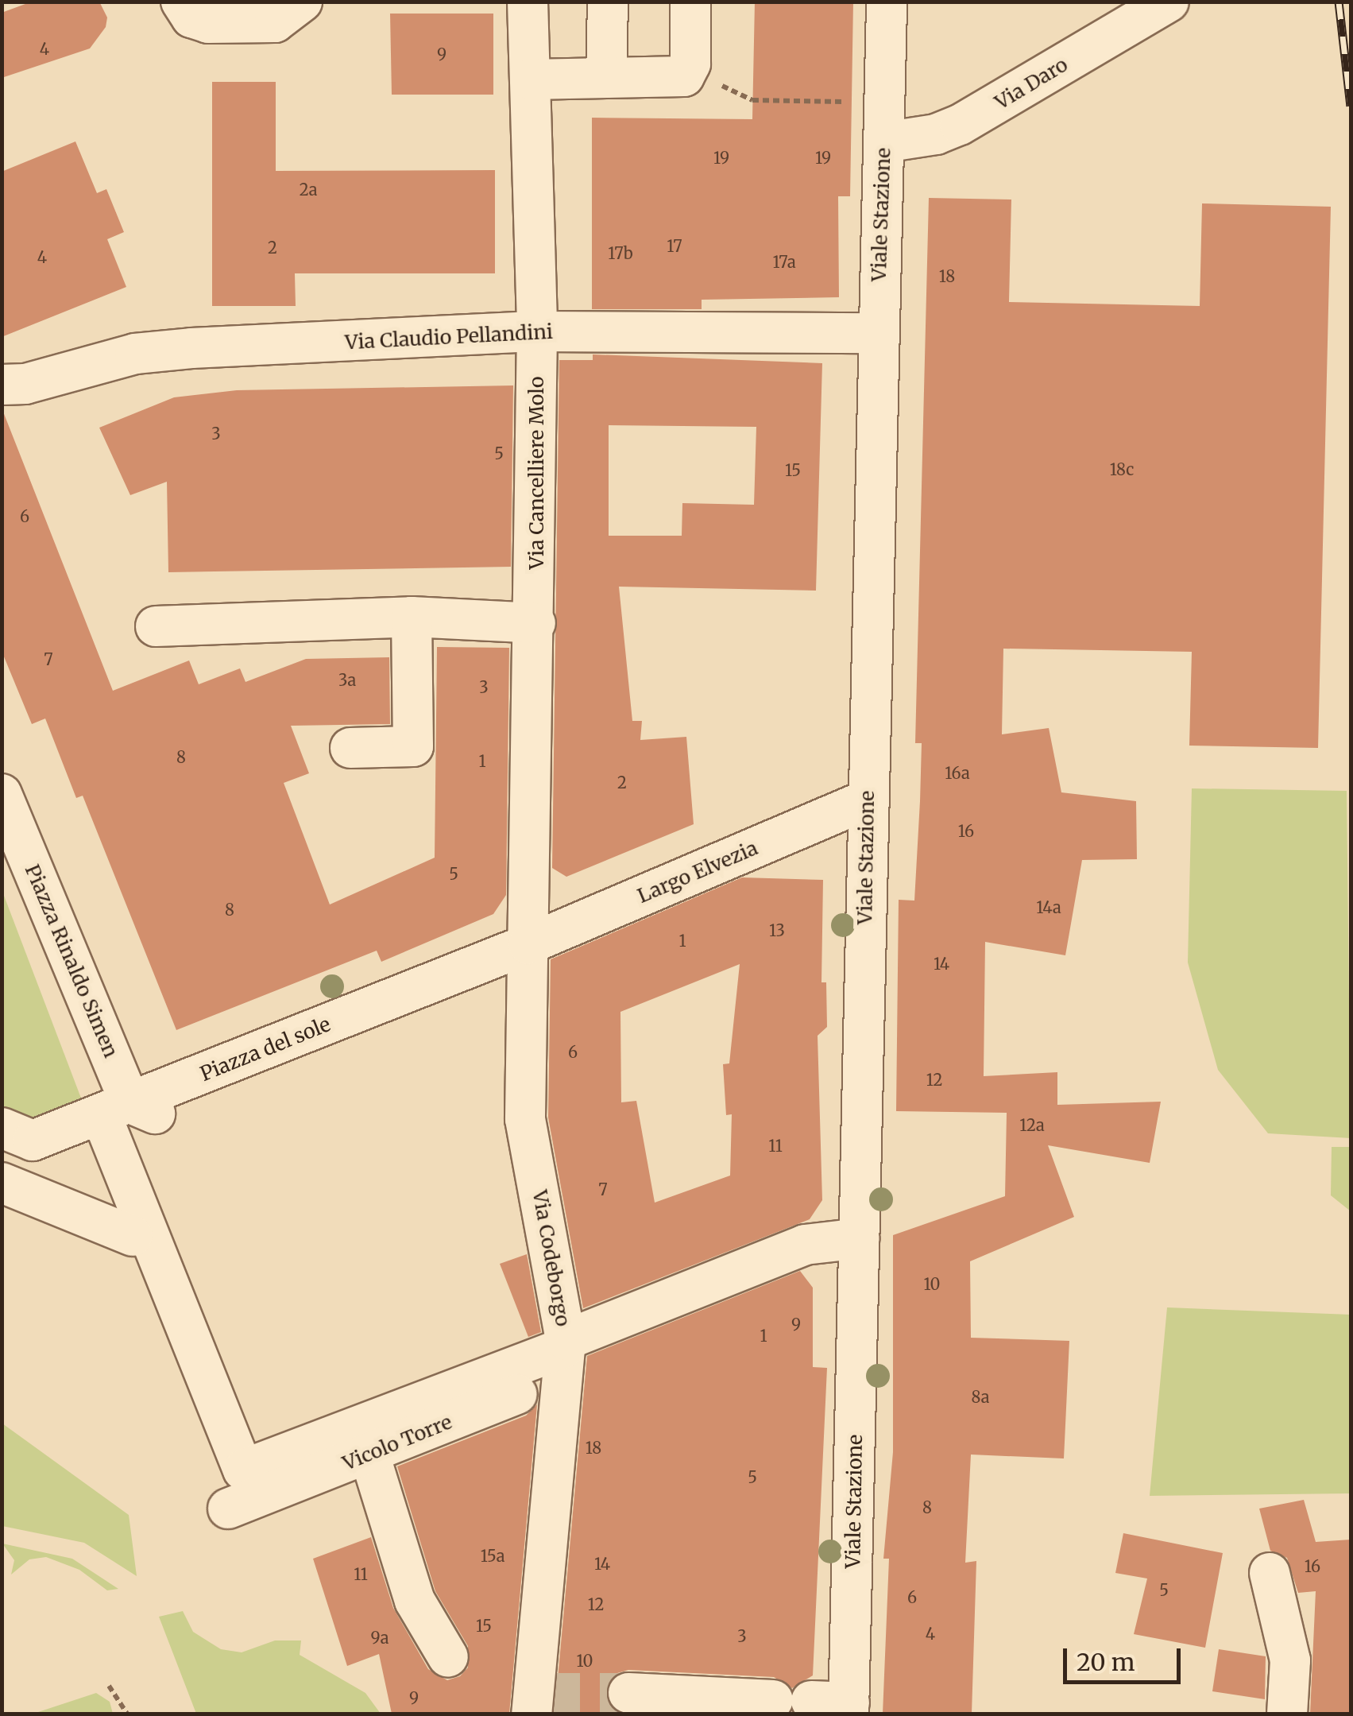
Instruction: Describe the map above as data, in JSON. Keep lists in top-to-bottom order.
{
  "streets": {
    "street": [
      "Via Daro",
      "Viale Stazione",
      "Via Claudio Pellandini",
      "Via Cancelliere Molo",
      "Largo Elvezia",
      "Piazza Rinaldo Simen",
      "Piazza del sole",
      "Via Codeborgo",
      "Vicolo Torre"
    ]
  },
  "crossings": [
    ["Via Daro", "Viale Stazione"],
    ["Viale Stazione", "Via Claudio Pellandini"],
    ["Viale Stazione", "Largo Elvezia"],
    ["Viale Stazione", "Vicolo Torre"],
    ["Via Claudio Pellandini", "Via Cancelliere Molo"],
    ["Via Cancelliere Molo", "Largo Elvezia"],
    ["Via Cancelliere Molo", "Piazza del sole"],
    ["Via Cancelliere Molo", "Via Codeborgo"],
    ["Largo Elvezia", "Piazza del sole"],
    ["Largo Elvezia", "Via Codeborgo"],
    ["Piazza Rinaldo Simen", "Piazza del sole"],
    ["Piazza Rinaldo Simen", "Via Codeborgo"],
    ["Piazza Rinaldo Simen", "Vicolo Torre"],
    ["Piazza del sole", "Via Codeborgo"],
    ["Via Codeborgo", "Vicolo Torre"]
  ],
  "house_numbers": [
    "4",
    "9",
    "19",
    "19",
    "2a",
    "17",
    "2",
    "17b",
    "4",
    "17a",
    "18",
    "3",
    "5",
    "18c",
    "15",
    "6",
    "7",
    "3a",
    "3",
    "8",
    "1",
    "16a",
    "2",
    "16",
    "5",
    "14a",
    "8",
    "13",
    "1",
    "14",
    "6",
    "12",
    "12a",
    "11",
    "7",
    "10",
    "9",
    "1",
    "8a",
    "18",
    "5",
    "8",
    "15a",
    "14",
    "16",
    "11",
    "5",
    "6",
    "12",
    "15",
    "4",
    "3",
    "9a",
    "10",
    "9"
  ],
  "scale_bar": "20 m"
}
